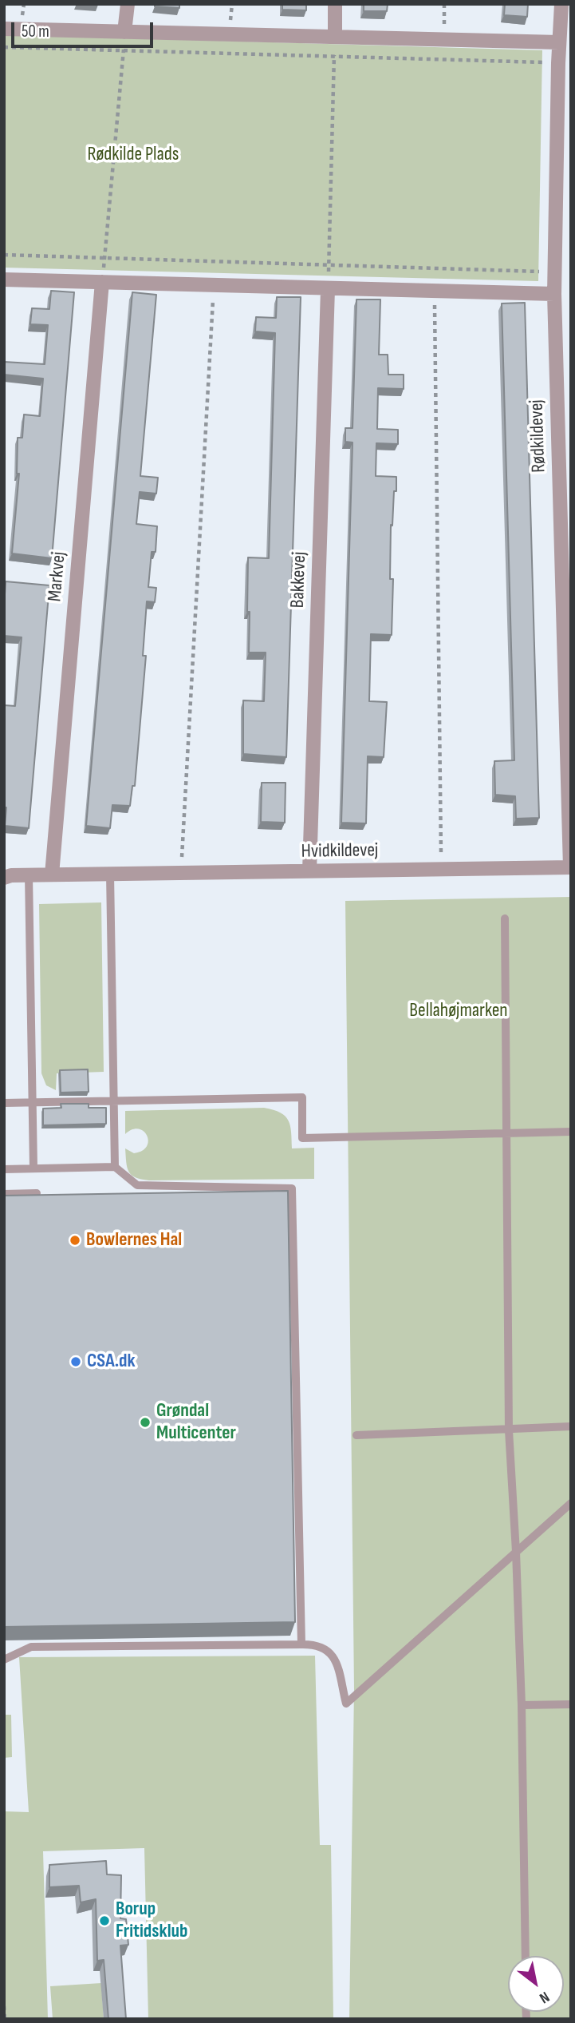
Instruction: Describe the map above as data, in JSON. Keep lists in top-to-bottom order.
{
  "streets": {
    "street": [
      "Rødkildevej",
      "Markvej",
      "Bakkevej",
      "Hvidkildevej"
    ]
  },
  "crossings": [
    ["Rødkildevej", "Hvidkildevej"],
    ["Markvej", "Hvidkildevej"],
    ["Bakkevej", "Hvidkildevej"]
  ],
  "parks": ["Rødkilde Plads", "Bellahøjmarken"],
  "places": [
    "Bowlernes Hal",
    "CSA.dk",
    "Grøndal Multicenter",
    "Borup Fritidsklub"
  ],
  "scale_bar": "50 m",
  "north": "bottom right"
}
